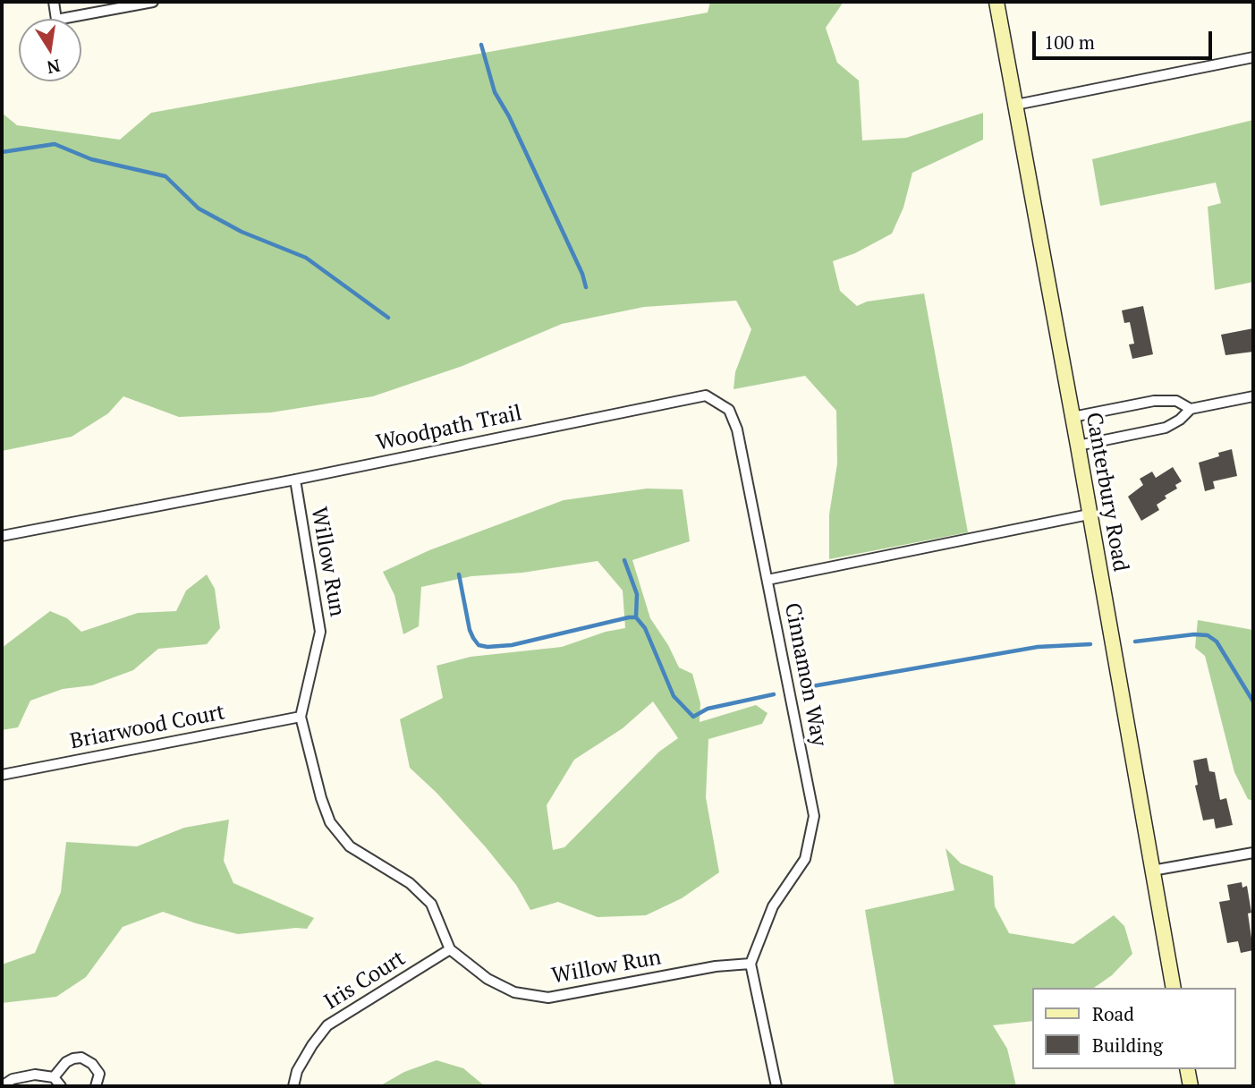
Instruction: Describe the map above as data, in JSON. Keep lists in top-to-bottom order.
{
  "streets": {
    "street": [
      "Woodpath Trail",
      "Canterbury Road",
      "Willow Run",
      "Cinnamon Way",
      "Briarwood Court",
      "Iris Court"
    ]
  },
  "crossings": [
    ["Woodpath Trail", "Willow Run"],
    ["Woodpath Trail", "Cinnamon Way"],
    ["Canterbury Road", "Cinnamon Way"],
    ["Willow Run", "Cinnamon Way"],
    ["Willow Run", "Briarwood Court"],
    ["Willow Run", "Iris Court"]
  ],
  "legend": ["Road", "Building"],
  "scale_bar": "100 m",
  "north": "bottom"
}
